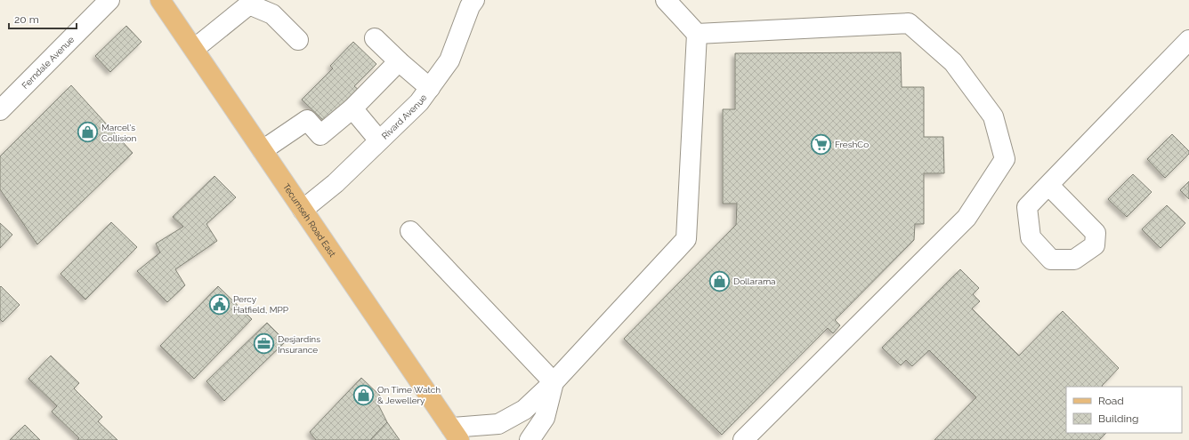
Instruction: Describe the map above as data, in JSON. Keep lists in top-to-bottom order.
{
  "streets": {
    "main road": ["Tecumseh Road East"],
    "street": ["Ferndale Avenue", "Rivard Avenue"]
  },
  "crossings": [
    ["Rivard Avenue", "Tecumseh Road East"]
  ],
  "places": {
    "shop": ["Marcel's Collision", "Dollarama", "On Time Watch & Jewellery"],
    "supermarket": ["FreshCo"],
    "public building": ["Percy Hatfield, MPP"],
    "office": ["Desjardins Insurance"]
  },
  "legend": ["Road", "Building"],
  "scale_bar": "20 m"
}
